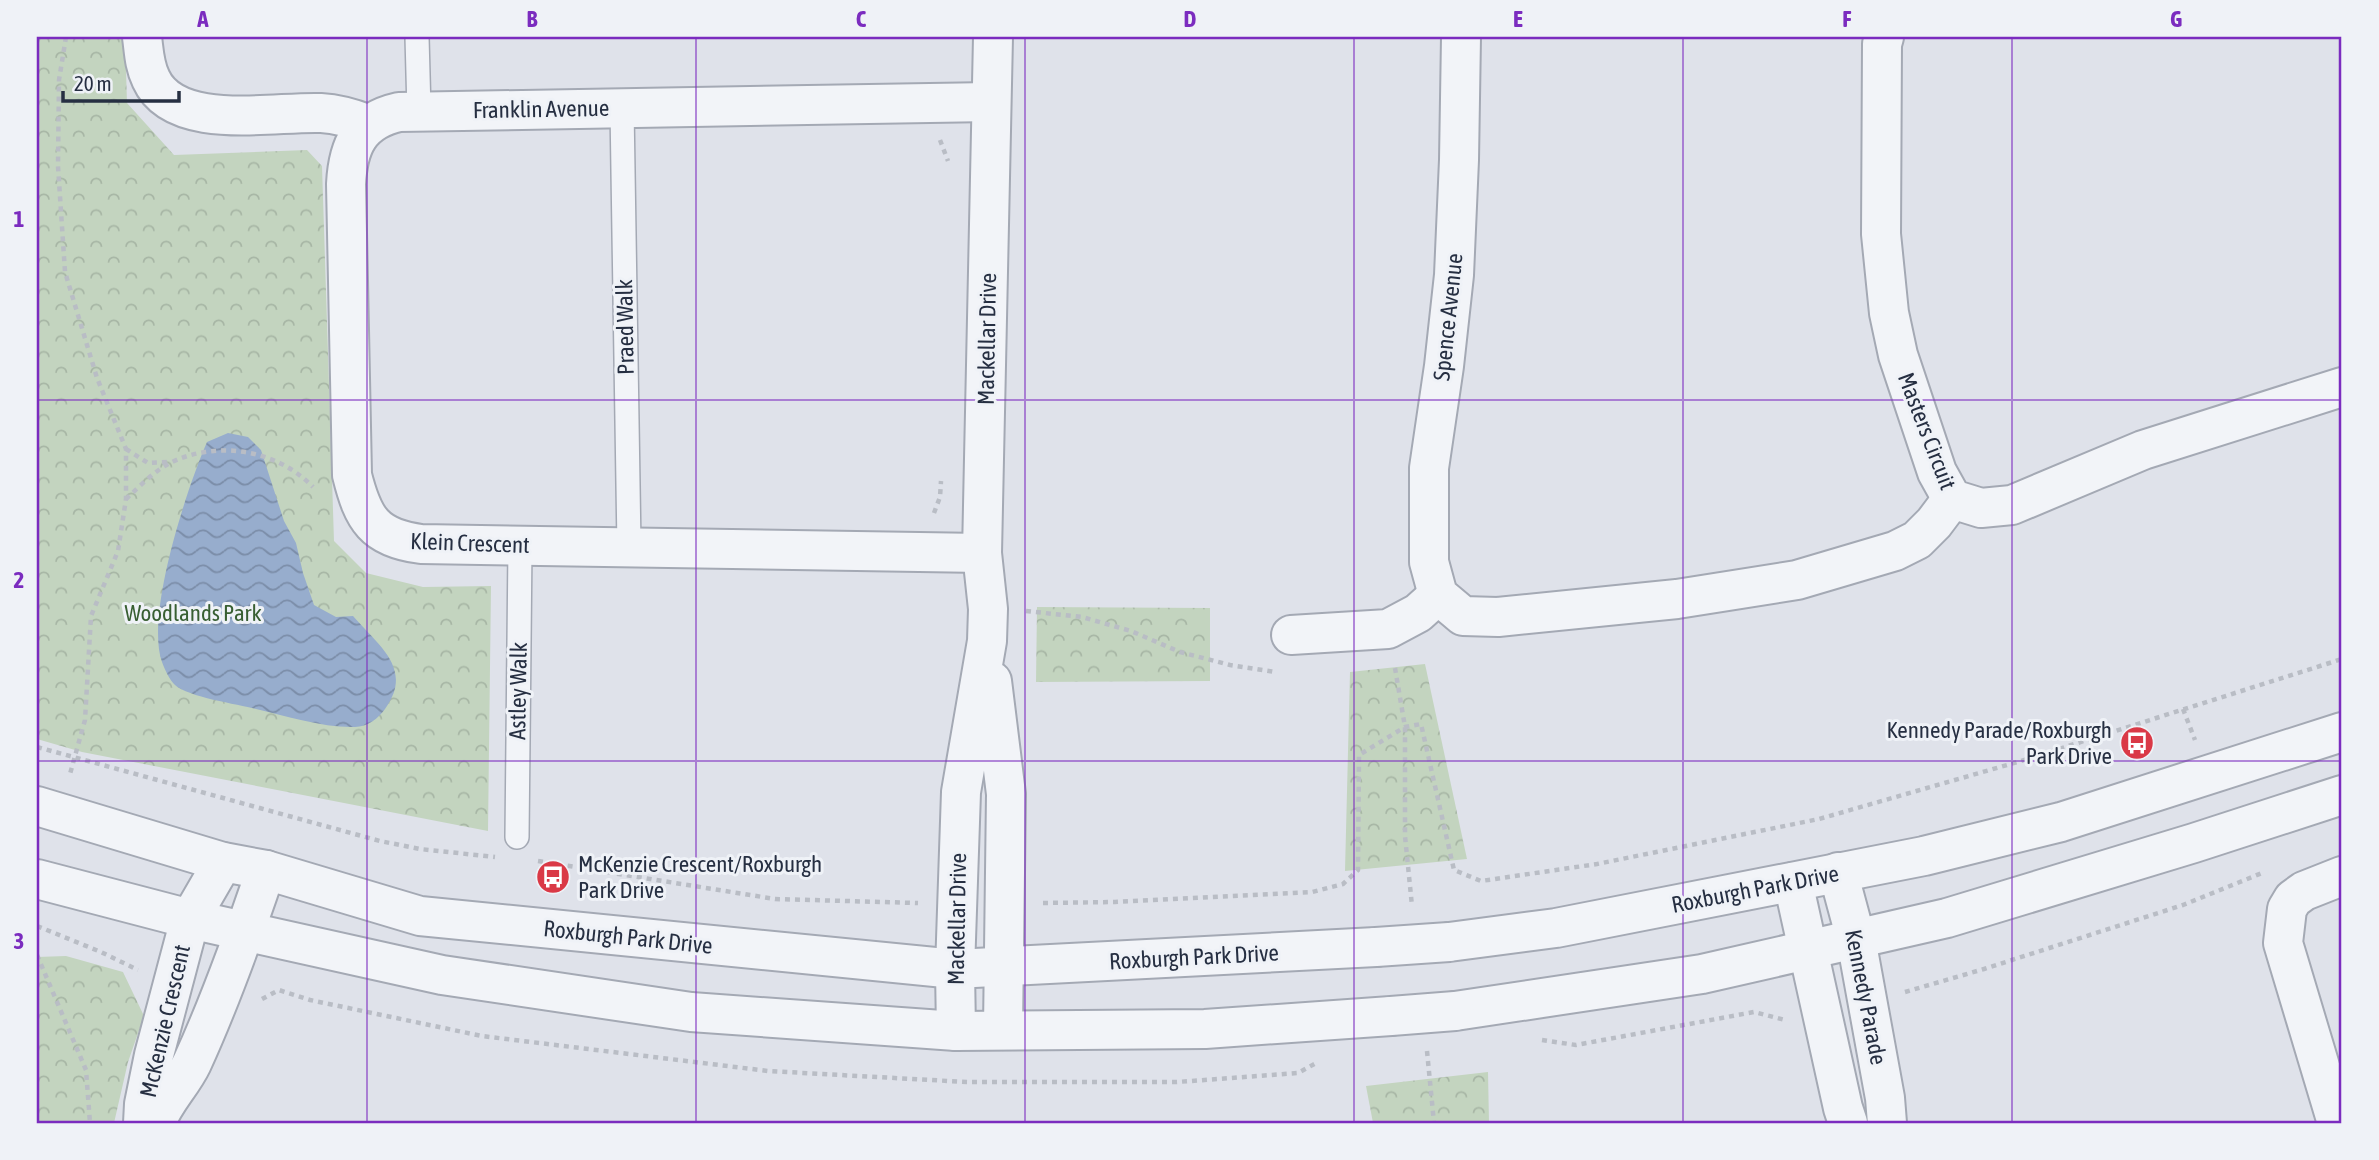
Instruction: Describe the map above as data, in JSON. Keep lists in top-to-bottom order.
{
  "streets": {
    "street": [
      "Franklin Avenue",
      "Spence Avenue",
      "Mackellar Drive",
      "Masters Circuit",
      "Klein Crescent",
      "Roxburgh Park Drive",
      "Kennedy Parade",
      "McKenzie Crescent"
    ],
    "lane": ["Praed Walk", "Astley Walk"]
  },
  "crossings": [
    ["Franklin Avenue", "Praed Walk"],
    ["Franklin Avenue", "Mackellar Drive"],
    ["Franklin Avenue", "Klein Crescent"],
    ["Praed Walk", "Klein Crescent"],
    ["Mackellar Drive", "Klein Crescent"],
    ["Mackellar Drive", "Roxburgh Park Drive"],
    ["Klein Crescent", "Astley Walk"],
    ["Roxburgh Park Drive", "Kennedy Parade"],
    ["Roxburgh Park Drive", "McKenzie Crescent"]
  ],
  "parks": ["Woodlands Park"],
  "places": {
    "bus stop": ["Kennedy Parade/Roxburgh Park Drive", "McKenzie Crescent/Roxburgh Park Drive"]
  },
  "scale_bar": "20 m",
  "grid": {
    "columns": [
      "A",
      "B",
      "C",
      "D",
      "E",
      "F",
      "G"
    ],
    "rows": ["1", "2", "3"]
  }
}
